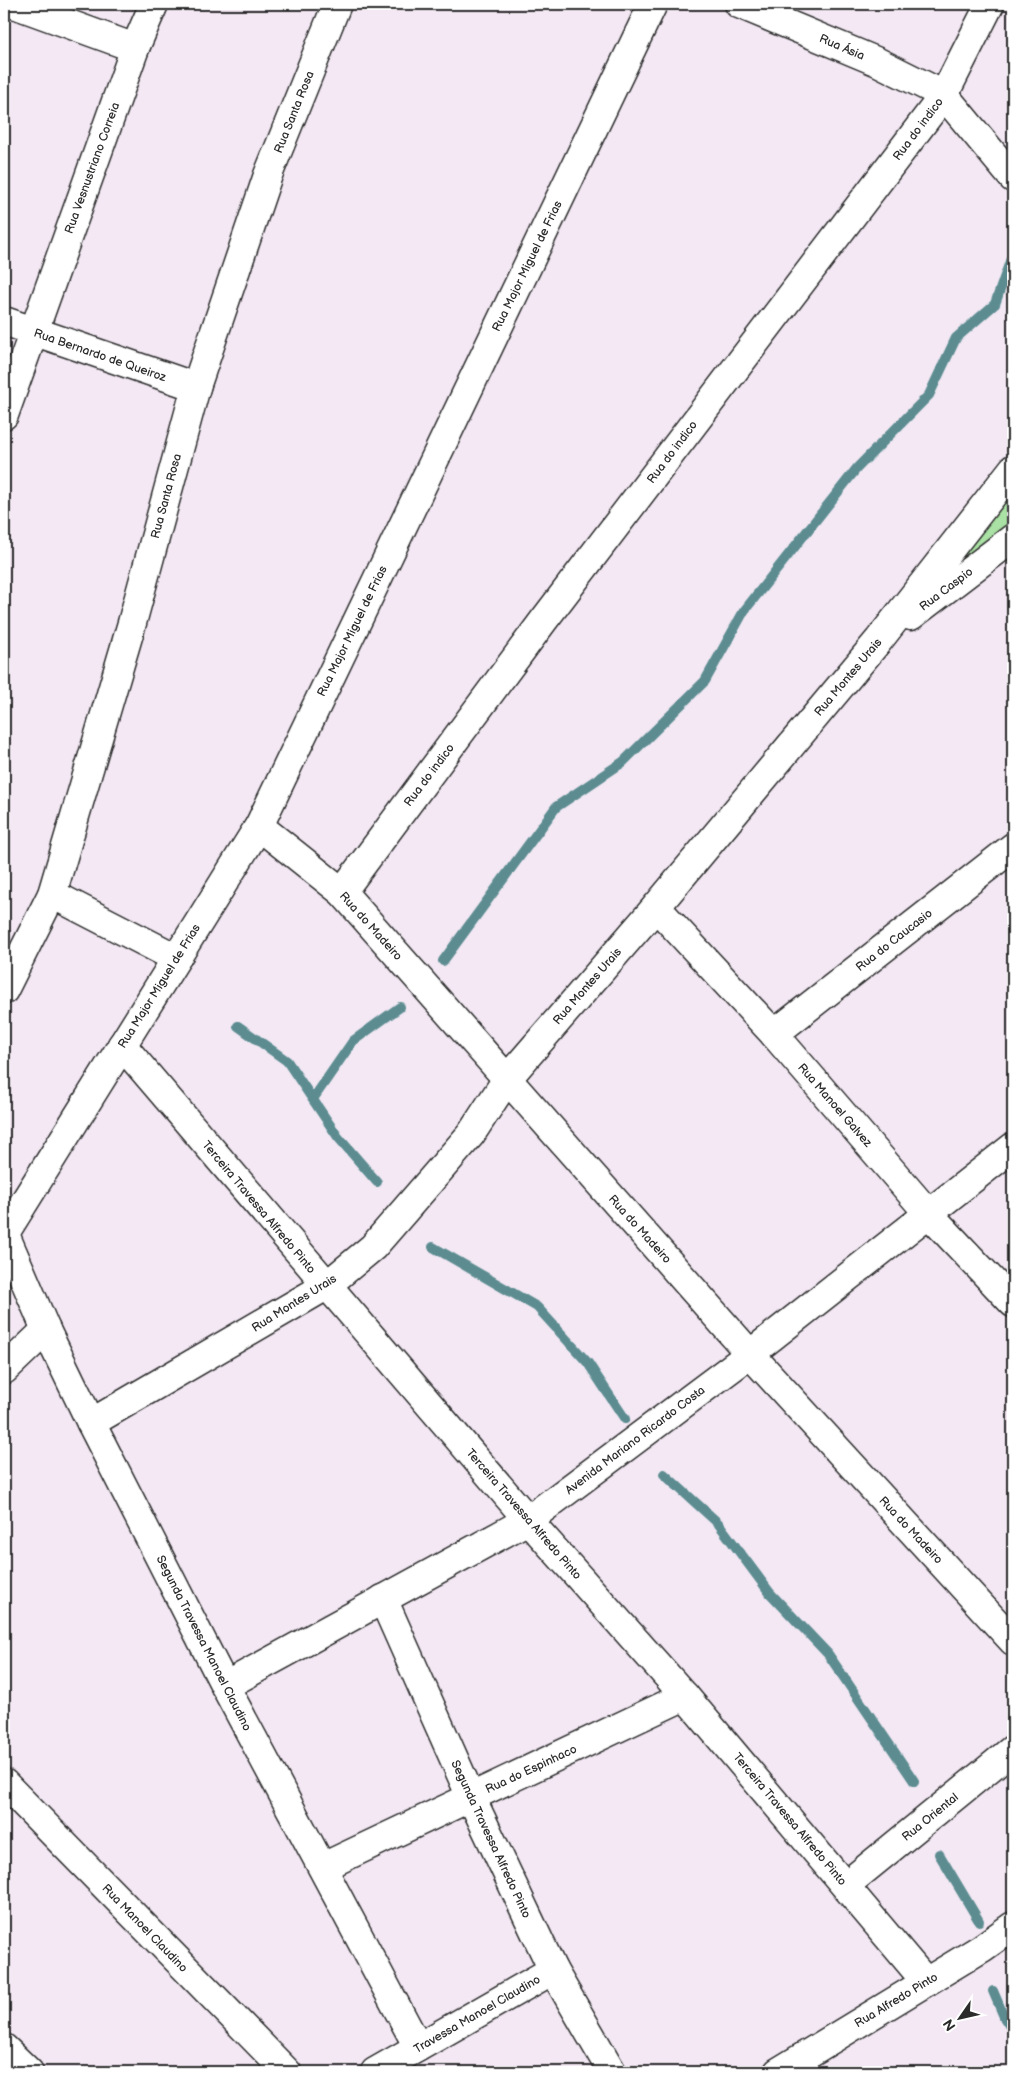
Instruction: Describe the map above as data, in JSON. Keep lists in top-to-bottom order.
{
  "streets": {
    "street": [
      "Rua Ásia",
      "Rua Santa Rosa",
      "Rua do indico",
      "Rua Vesnustriano Correia",
      "Rua Major Miguel de Frias",
      "Rua Bernardo de Queiroz",
      "Rua Caspio",
      "Rua Montes Urais",
      "Rua do Madeiro",
      "Rua do Caucasio",
      "Rua Manoel Galvez",
      "Terceira Travessa Alfredo Pinto",
      "Avenida Mariano Ricardo Costa",
      "Segunda Travessa Manoel Claudino",
      "Rua do Espinhaco",
      "Rua Oriental",
      "Segunda Travessa Alfredo Pinto",
      "Rua Manoel Claudino",
      "Rua Alfredo Pinto",
      "Travessa Manoel Claudino"
    ]
  },
  "crossings": [
    ["Rua Ásia", "Rua do indico"],
    ["Rua Santa Rosa", "Rua Bernardo de Queiroz"],
    ["Rua do indico", "Rua do Madeiro"],
    ["Rua Vesnustriano Correia", "Rua Bernardo de Queiroz"],
    ["Rua Major Miguel de Frias", "Rua do Madeiro"],
    ["Rua Major Miguel de Frias", "Terceira Travessa Alfredo Pinto"],
    ["Rua Major Miguel de Frias", "Segunda Travessa Manoel Claudino"],
    ["Rua Caspio", "Rua Montes Urais"],
    ["Rua Montes Urais", "Rua do Madeiro"],
    ["Rua Montes Urais", "Rua Manoel Galvez"],
    ["Rua Montes Urais", "Terceira Travessa Alfredo Pinto"],
    ["Rua Montes Urais", "Segunda Travessa Manoel Claudino"],
    ["Rua do Madeiro", "Avenida Mariano Ricardo Costa"],
    ["Rua do Caucasio", "Rua Manoel Galvez"],
    ["Rua Manoel Galvez", "Avenida Mariano Ricardo Costa"],
    ["Terceira Travessa Alfredo Pinto", "Avenida Mariano Ricardo Costa"],
    ["Terceira Travessa Alfredo Pinto", "Rua do Espinhaco"],
    ["Terceira Travessa Alfredo Pinto", "Rua Oriental"],
    ["Terceira Travessa Alfredo Pinto", "Rua Alfredo Pinto"],
    ["Avenida Mariano Ricardo Costa", "Segunda Travessa Manoel Claudino"],
    ["Avenida Mariano Ricardo Costa", "Segunda Travessa Alfredo Pinto"],
    ["Segunda Travessa Manoel Claudino", "Rua do Espinhaco"],
    ["Segunda Travessa Manoel Claudino", "Travessa Manoel Claudino"],
    ["Rua do Espinhaco", "Segunda Travessa Alfredo Pinto"],
    ["Segunda Travessa Alfredo Pinto", "Travessa Manoel Claudino"]
  ],
  "north": "bottom left"
}
